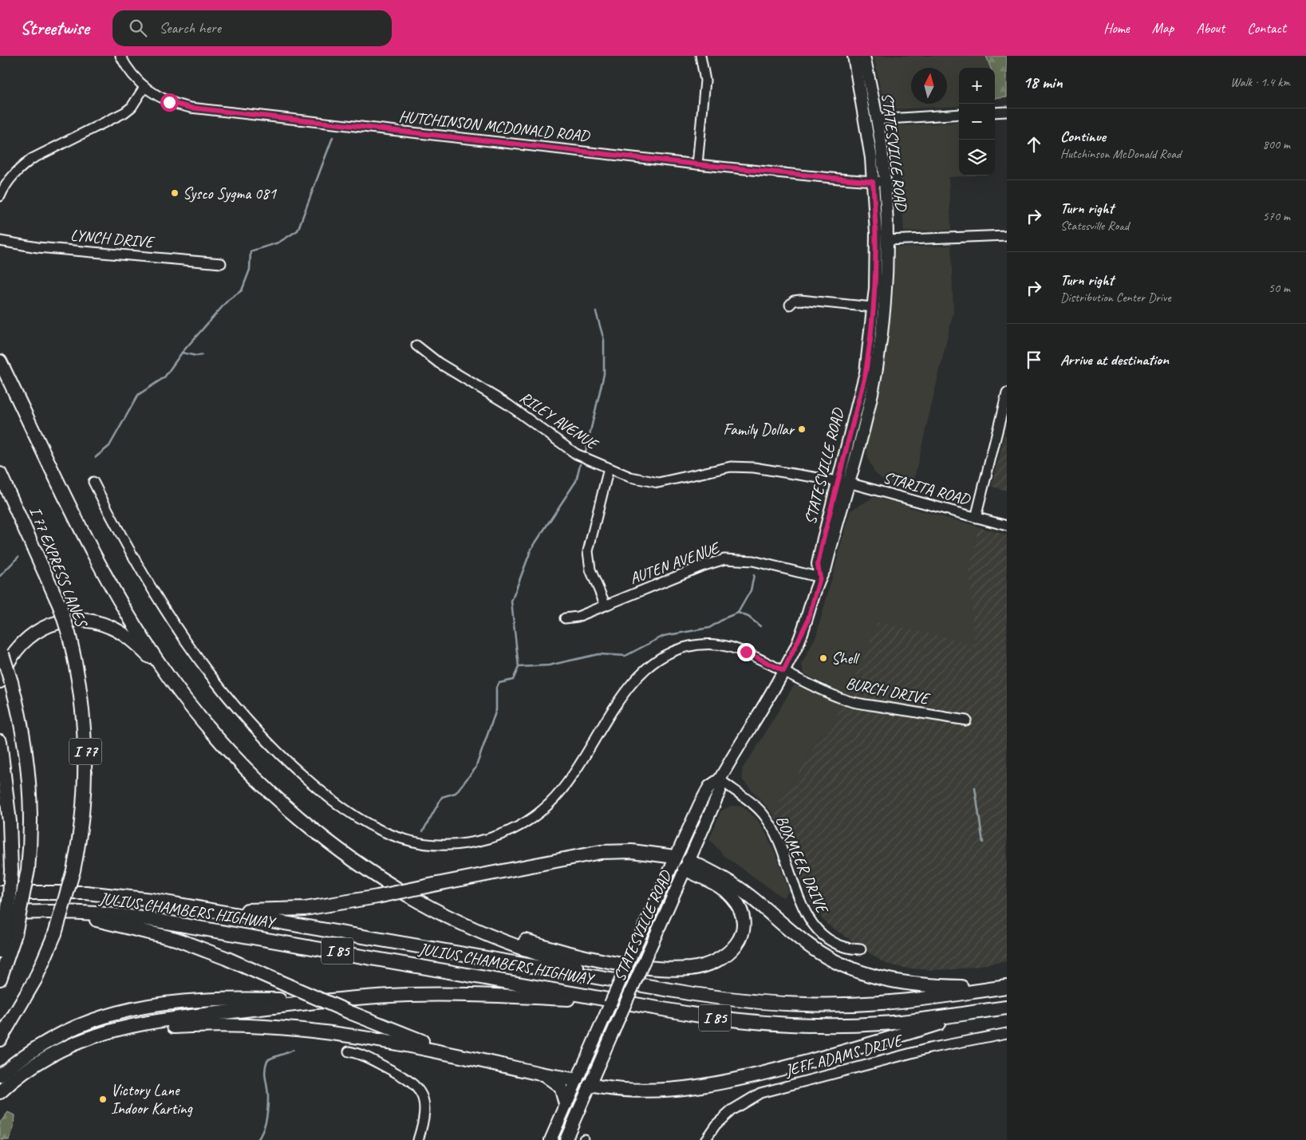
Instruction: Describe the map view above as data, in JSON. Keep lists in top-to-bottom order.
{
  "streets": {
    "highway": [
      "I 77 EXPRESS LANES",
      "I 77",
      "JULIUS CHAMBERS HIGHWAY",
      "I 85"
    ],
    "main road": ["STATESVILLE ROAD"],
    "street": [
      "HUTCHINSON MCDONALD ROAD",
      "LYNCH DRIVE",
      "RILEY AVENUE",
      "STARITA ROAD",
      "AUTEN AVENUE",
      "BURCH DRIVE",
      "BOXMEER DRIVE",
      "JEFF ADAMS DRIVE"
    ]
  },
  "crossings": [
    ["HUTCHINSON MCDONALD ROAD", "STATESVILLE ROAD"],
    ["STATESVILLE ROAD", "RILEY AVENUE"],
    ["STATESVILLE ROAD", "STARITA ROAD"],
    ["STATESVILLE ROAD", "AUTEN AVENUE"],
    ["STATESVILLE ROAD", "BURCH DRIVE"],
    ["STATESVILLE ROAD", "BOXMEER DRIVE"],
    ["RILEY AVENUE", "STARITA ROAD"]
  ],
  "places": [
    "Sysco Sygma 081",
    "Family Dollar",
    "Shell",
    "Victory Lane Indoor Karting"
  ],
  "north": "top",
  "page": {
    "header": "Streetwise",
    "search": "Search here",
    "nav": [
      "Home",
      "Map",
      "About",
      "Contact"
    ],
    "heading": ["18 min", "Walk · 1.4 km"],
    "map_buttons": ["+", "−"],
    "list": [
      ["Continue", "Hutchinson McDonald Road", "800 m"],
      ["Turn right", "Statesville Road", "570 m"],
      ["Turn right", "Distribution Center Drive", "50 m"],
      "Arrive at destination"
    ]
  }
}
